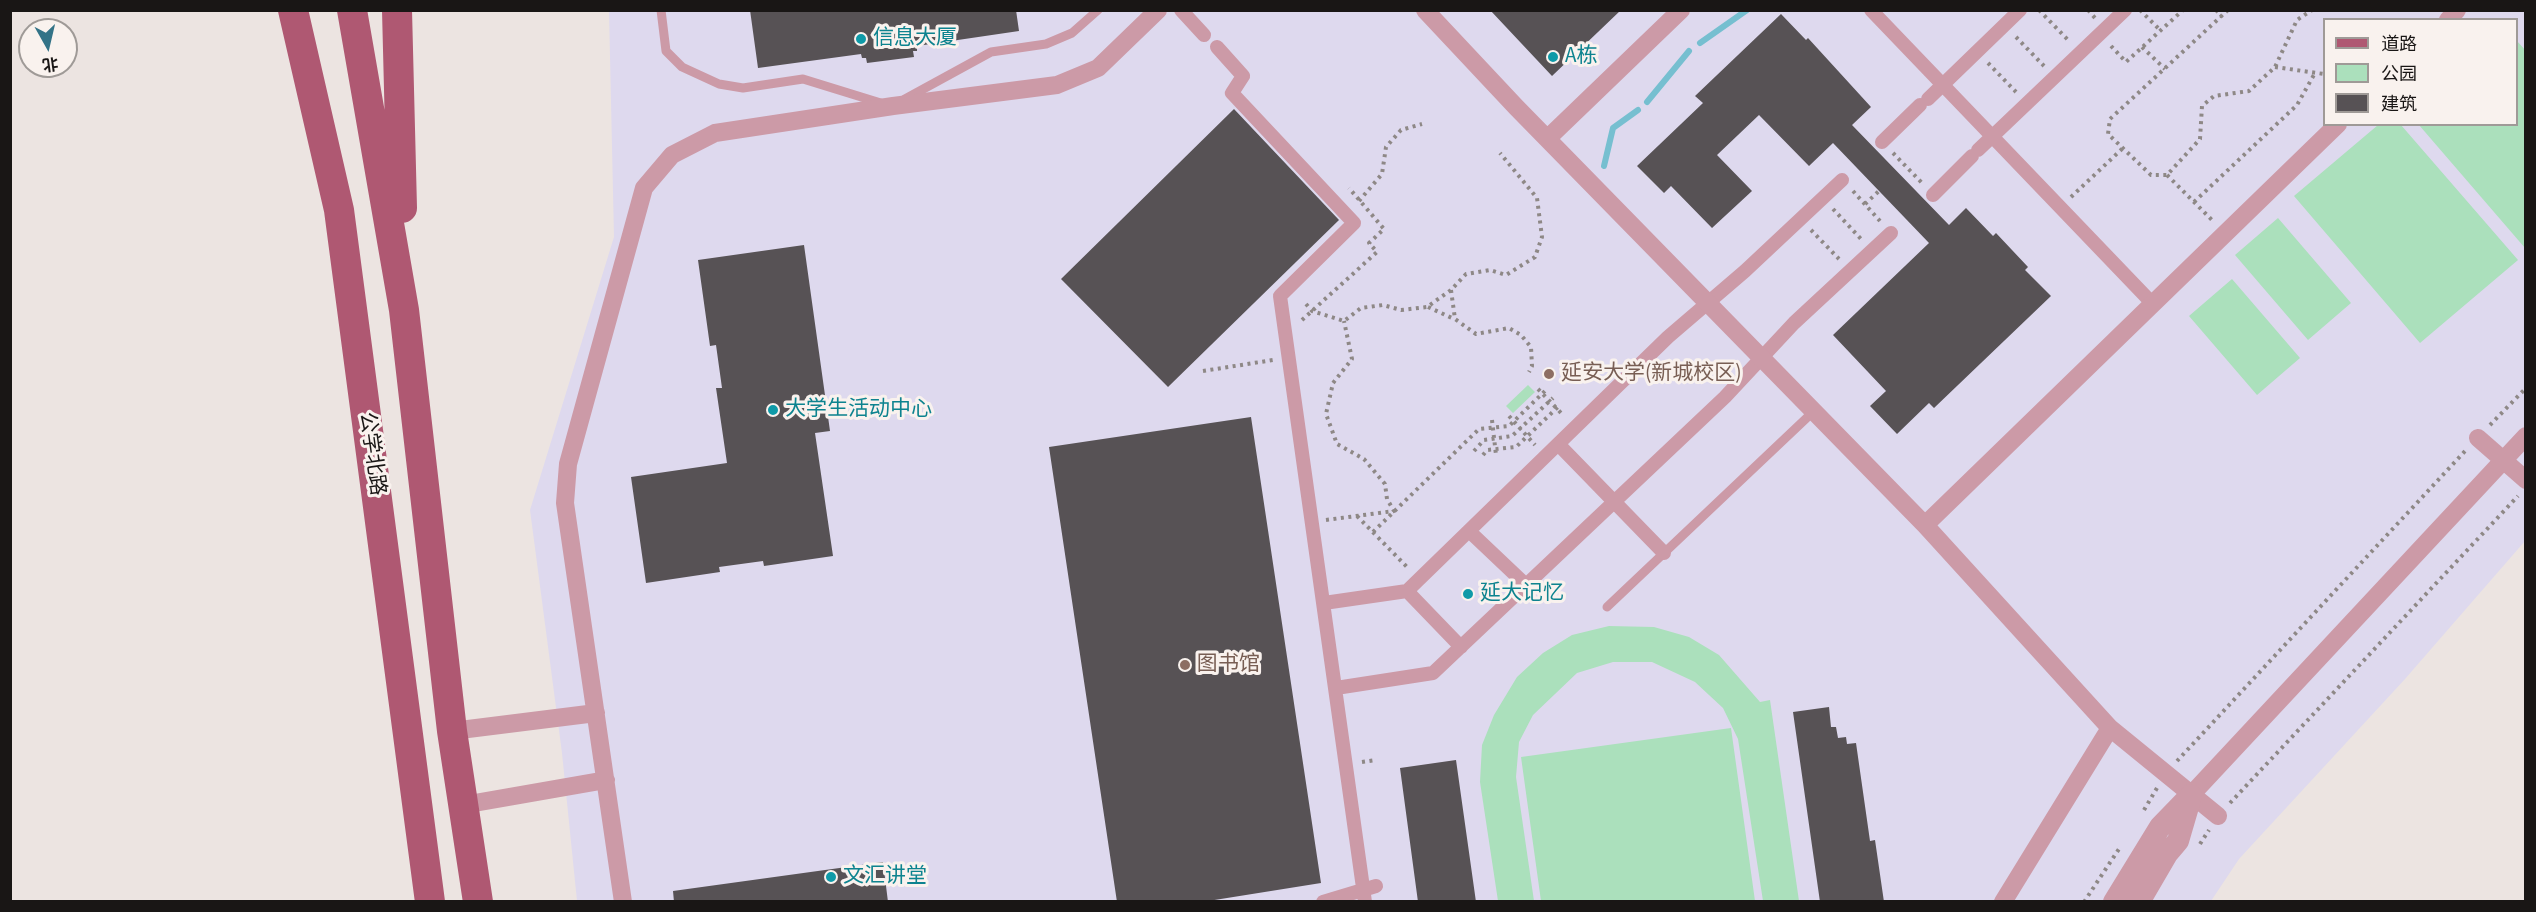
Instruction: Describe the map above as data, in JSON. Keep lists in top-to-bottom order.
{
  "streets": {
    "main road": ["公学北路"]
  },
  "places": [
    "信息大厦",
    "A栋",
    "延安大学(新城校区)",
    "大学生活动中心",
    "延大记忆",
    "图书馆",
    "文汇讲堂"
  ],
  "legend": ["道路", "公园", "建筑"],
  "north": "bottom"
}
